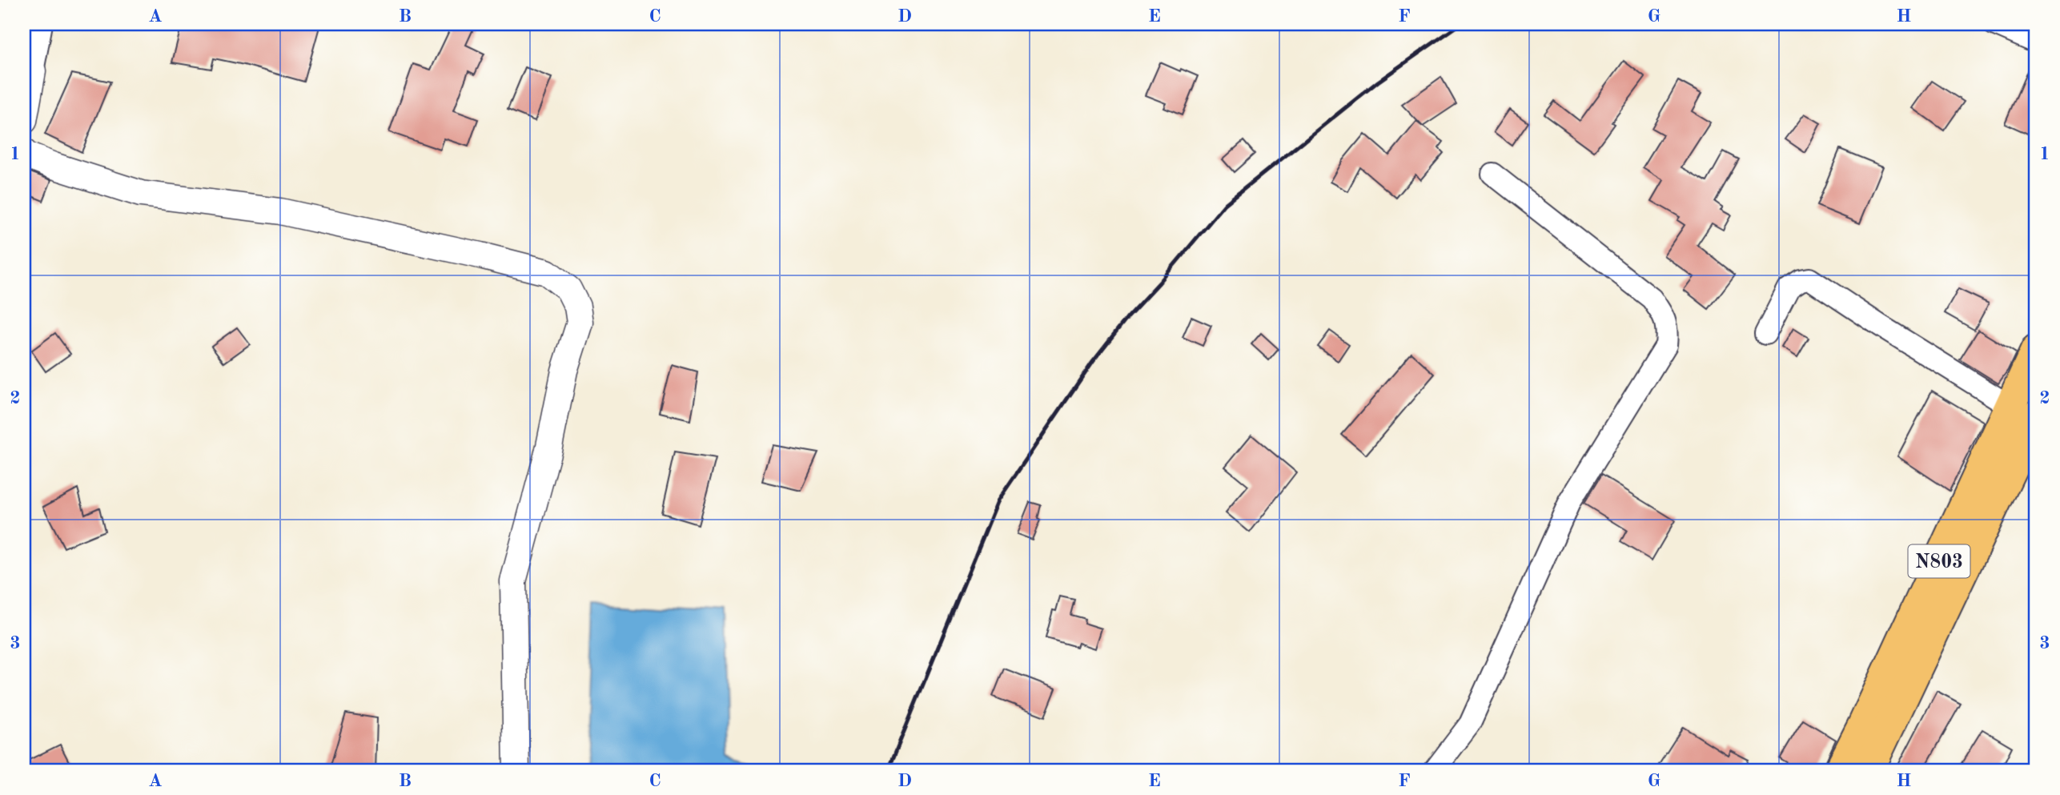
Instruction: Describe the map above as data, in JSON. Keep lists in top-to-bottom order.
{
  "streets": {
    "highway": ["N803"]
  },
  "grid": {
    "columns": [
      "A",
      "B",
      "C",
      "D",
      "E",
      "F",
      "G",
      "H"
    ],
    "rows": ["1", "2", "3"]
  }
}
